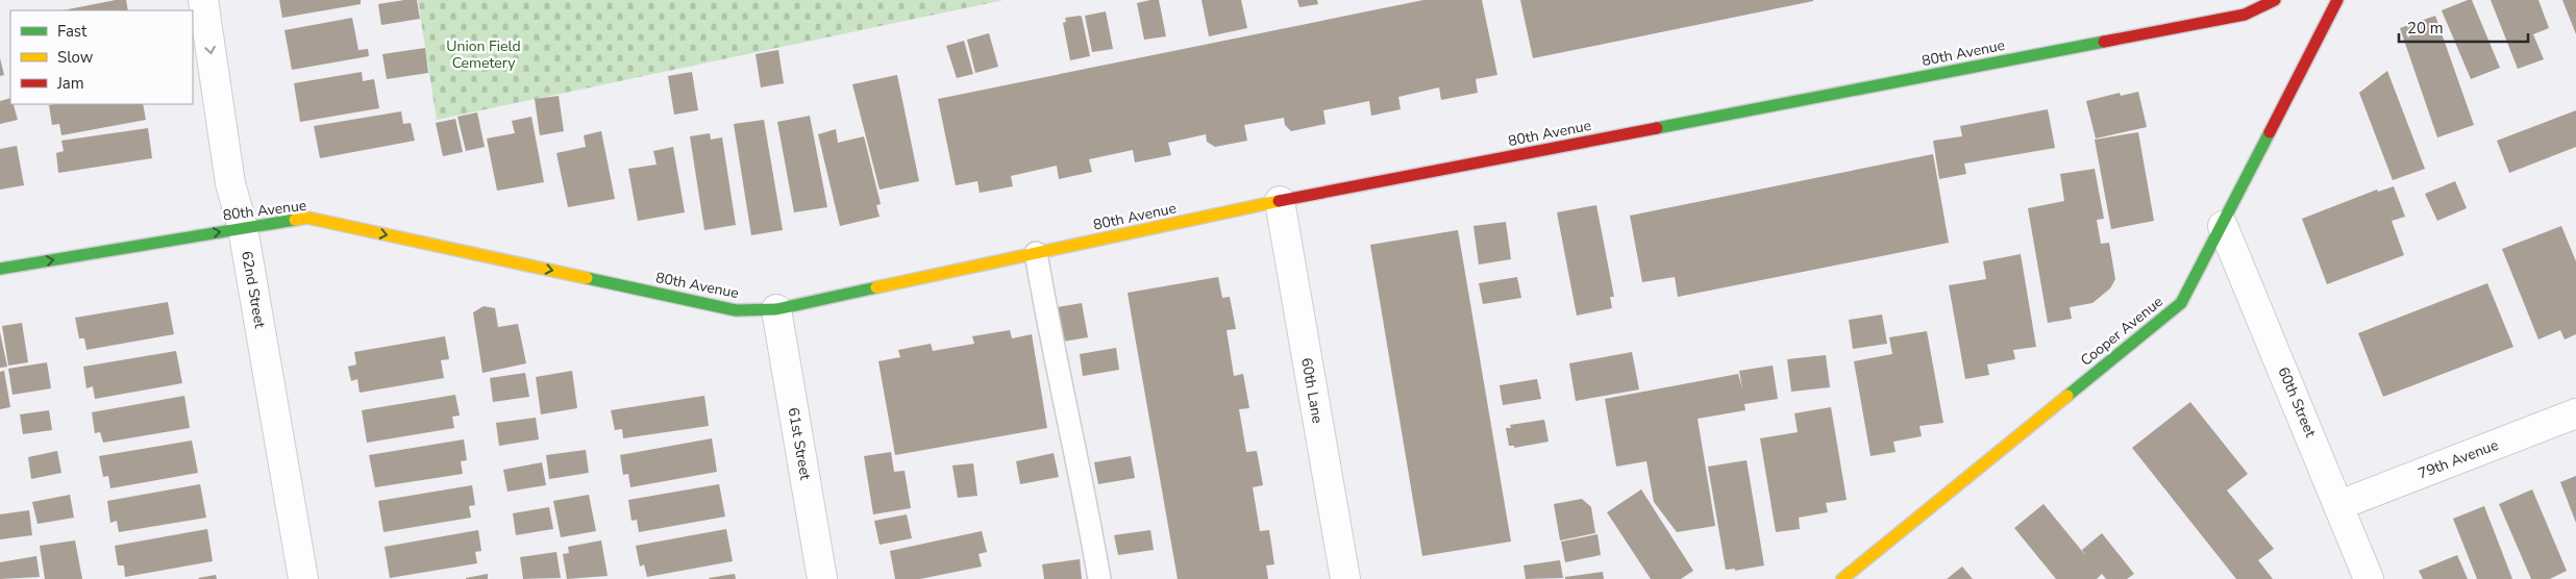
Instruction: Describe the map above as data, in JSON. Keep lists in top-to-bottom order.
{
  "streets": {
    "street": [
      "80th Avenue",
      "62nd Street",
      "Cooper Avenue",
      "60th Lane",
      "60th Street",
      "61st Street",
      "79th Avenue"
    ]
  },
  "crossings": [
    ["80th Avenue", "62nd Street"],
    ["80th Avenue", "60th Lane"],
    ["80th Avenue", "61st Street"],
    ["Cooper Avenue", "60th Street"],
    ["60th Street", "79th Avenue"]
  ],
  "one_way": ["62nd Street"],
  "parks": ["Union Field Cemetery"],
  "legend": ["Fast", "Slow", "Jam"],
  "scale_bar": "20 m"
}
